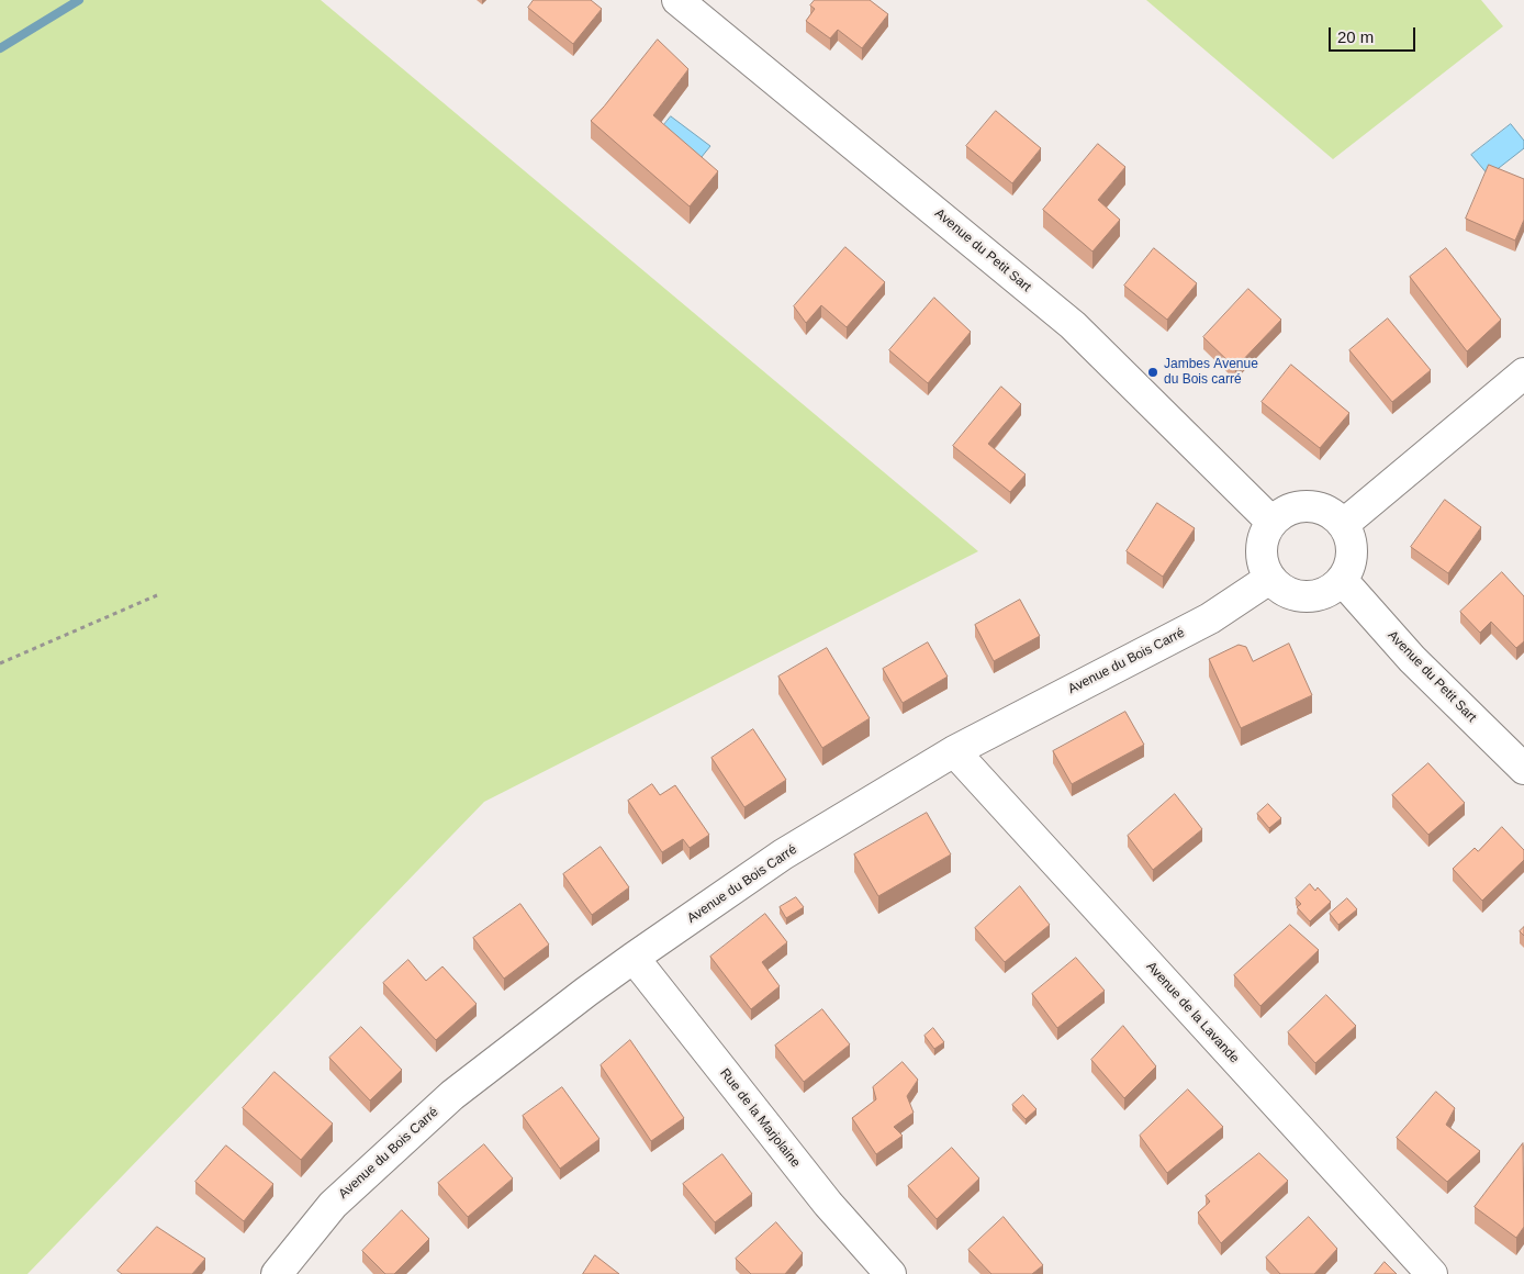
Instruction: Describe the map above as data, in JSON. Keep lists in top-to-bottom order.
{
  "streets": {
    "street": [
      "Avenue du Petit Sart",
      "Avenue du Bois Carré",
      "Avenue de la Lavande",
      "Rue de la Marjolaine"
    ]
  },
  "crossings": [
    ["Avenue du Petit Sart", "Avenue du Bois Carré"],
    ["Avenue du Bois Carré", "Avenue de la Lavande"],
    ["Avenue du Bois Carré", "Rue de la Marjolaine"]
  ],
  "places": ["Jambes Avenue du Bois carré"],
  "scale_bar": "20 m"
}
